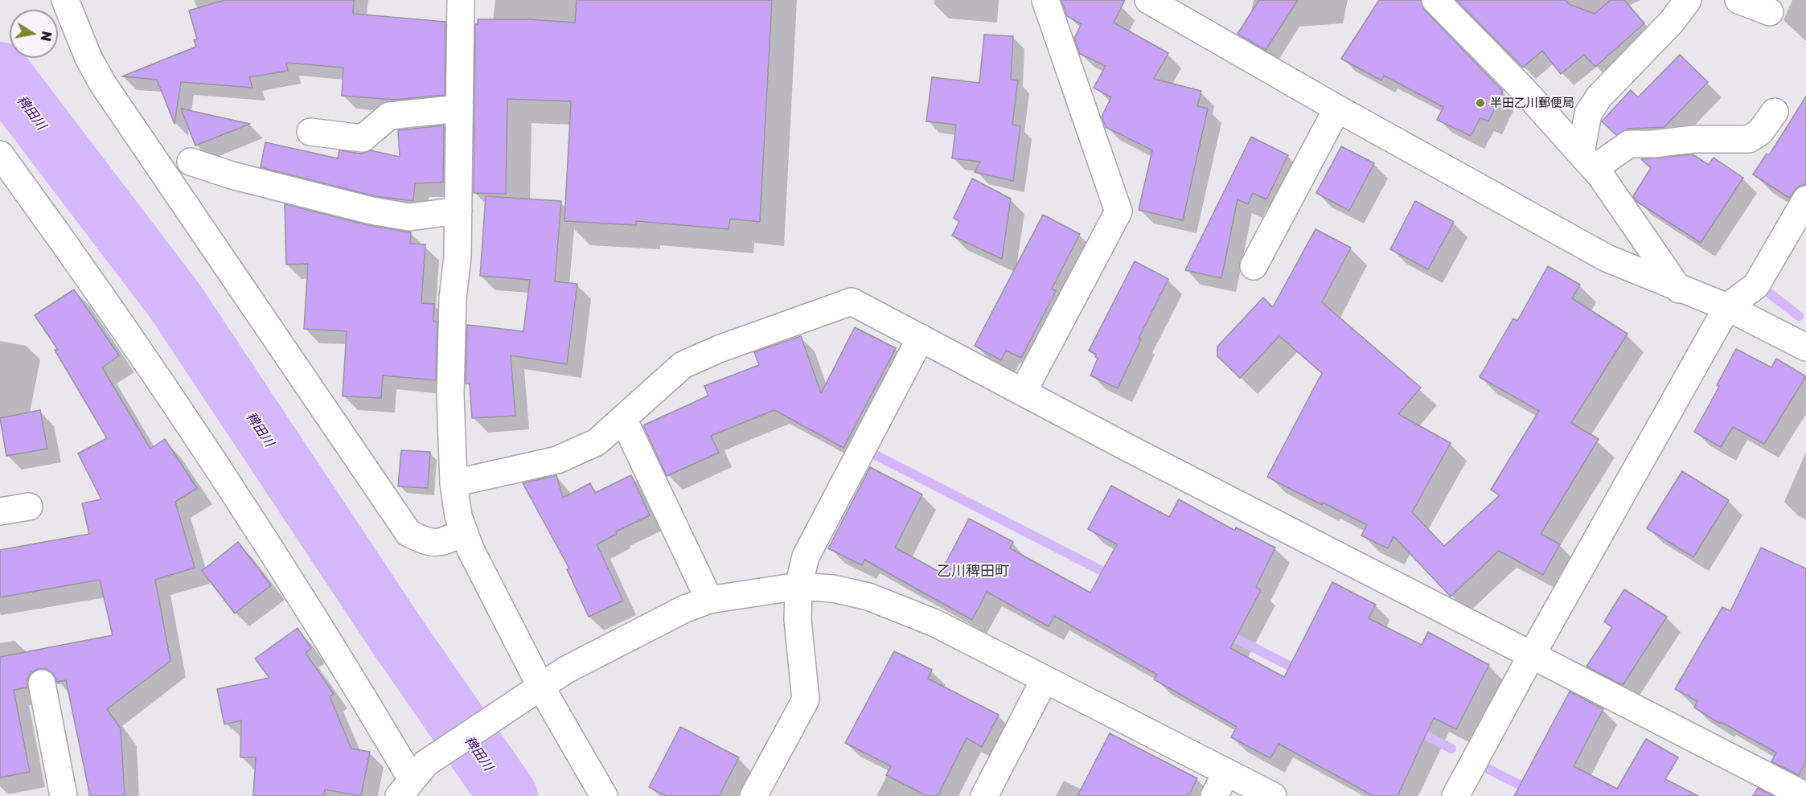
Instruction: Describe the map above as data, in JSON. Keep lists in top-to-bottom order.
{
  "districts": ["乙川稗田町"],
  "water": ["稗田川"],
  "places": ["半田乙川郵便局"],
  "north": "right"
}
